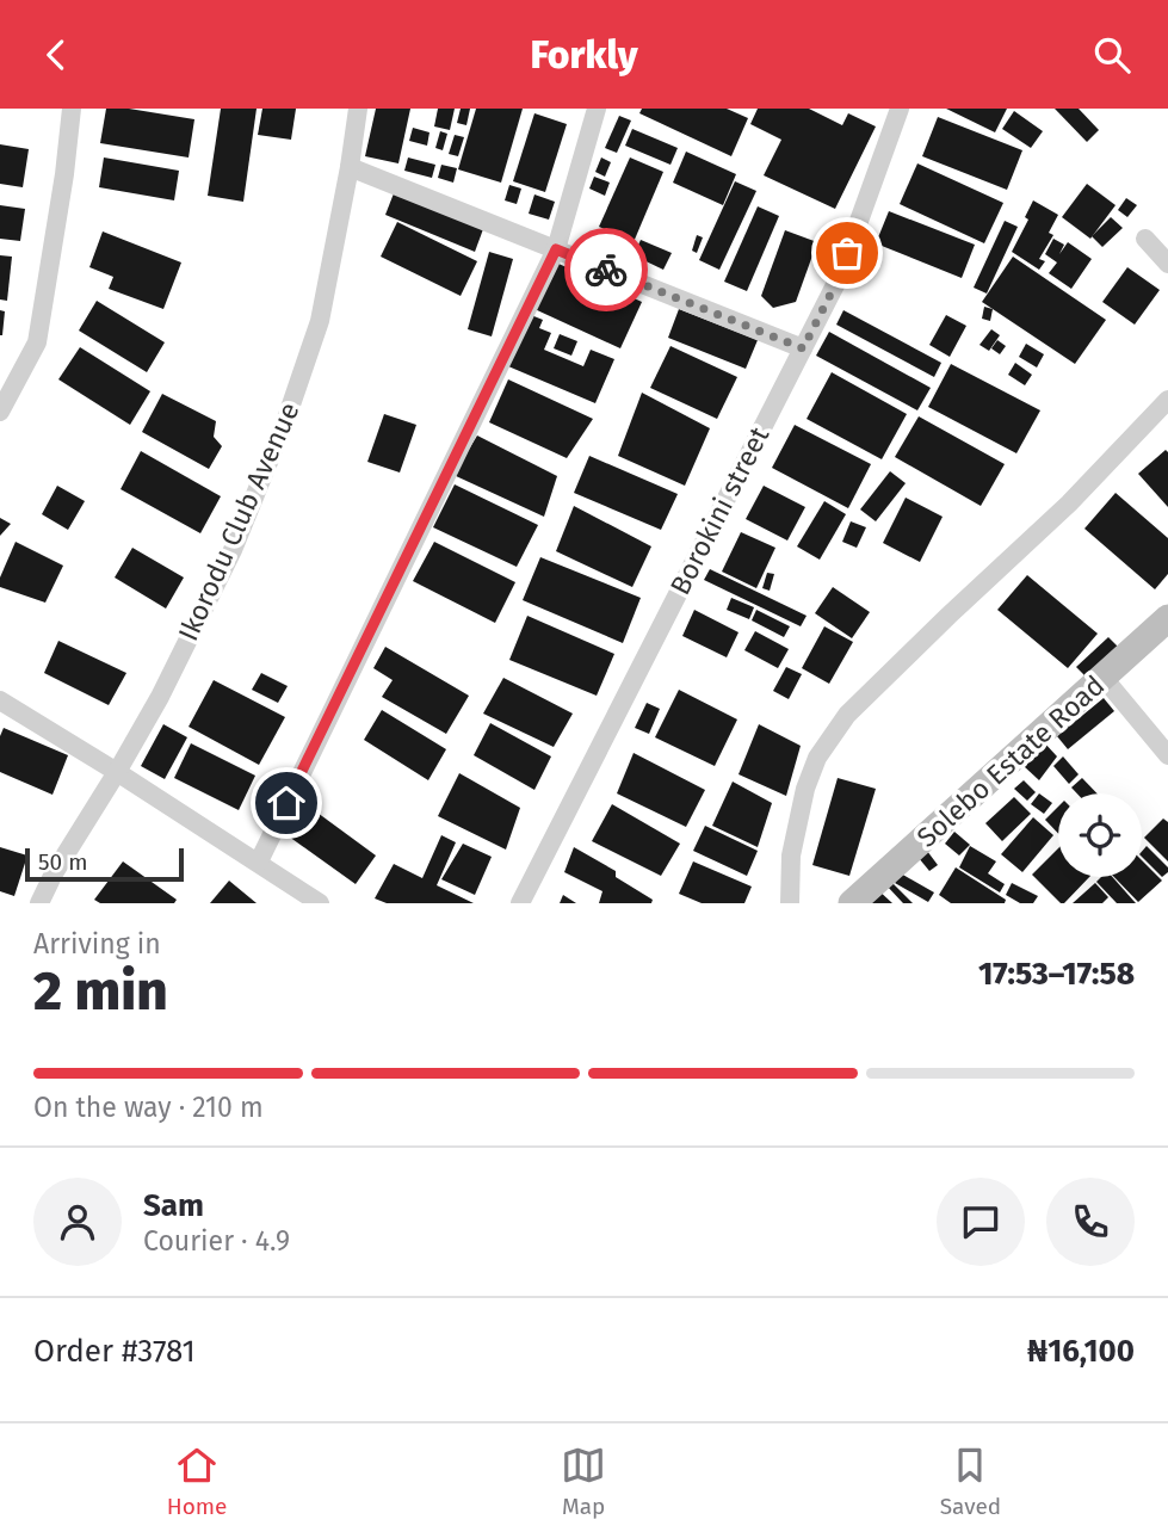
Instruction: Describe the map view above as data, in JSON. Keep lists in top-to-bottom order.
{
  "streets": {
    "street": ["Borokini street", "Ikorodu Club Avenue", "Solebo Estate Road"]
  },
  "scale_bar": "50 m",
  "page": {
    "header": "Forkly",
    "scale": "50 m",
    "heading": ["2 min", "Arriving in", "17:53–17:58"],
    "panel": [
      "Sam",
      "Courier · 4.9",
      "Order #3781",
      "₦16,100"
    ],
    "bar": "On the way · 210 m",
    "tabs": ["Home", "Map", "Saved"]
  }
}
